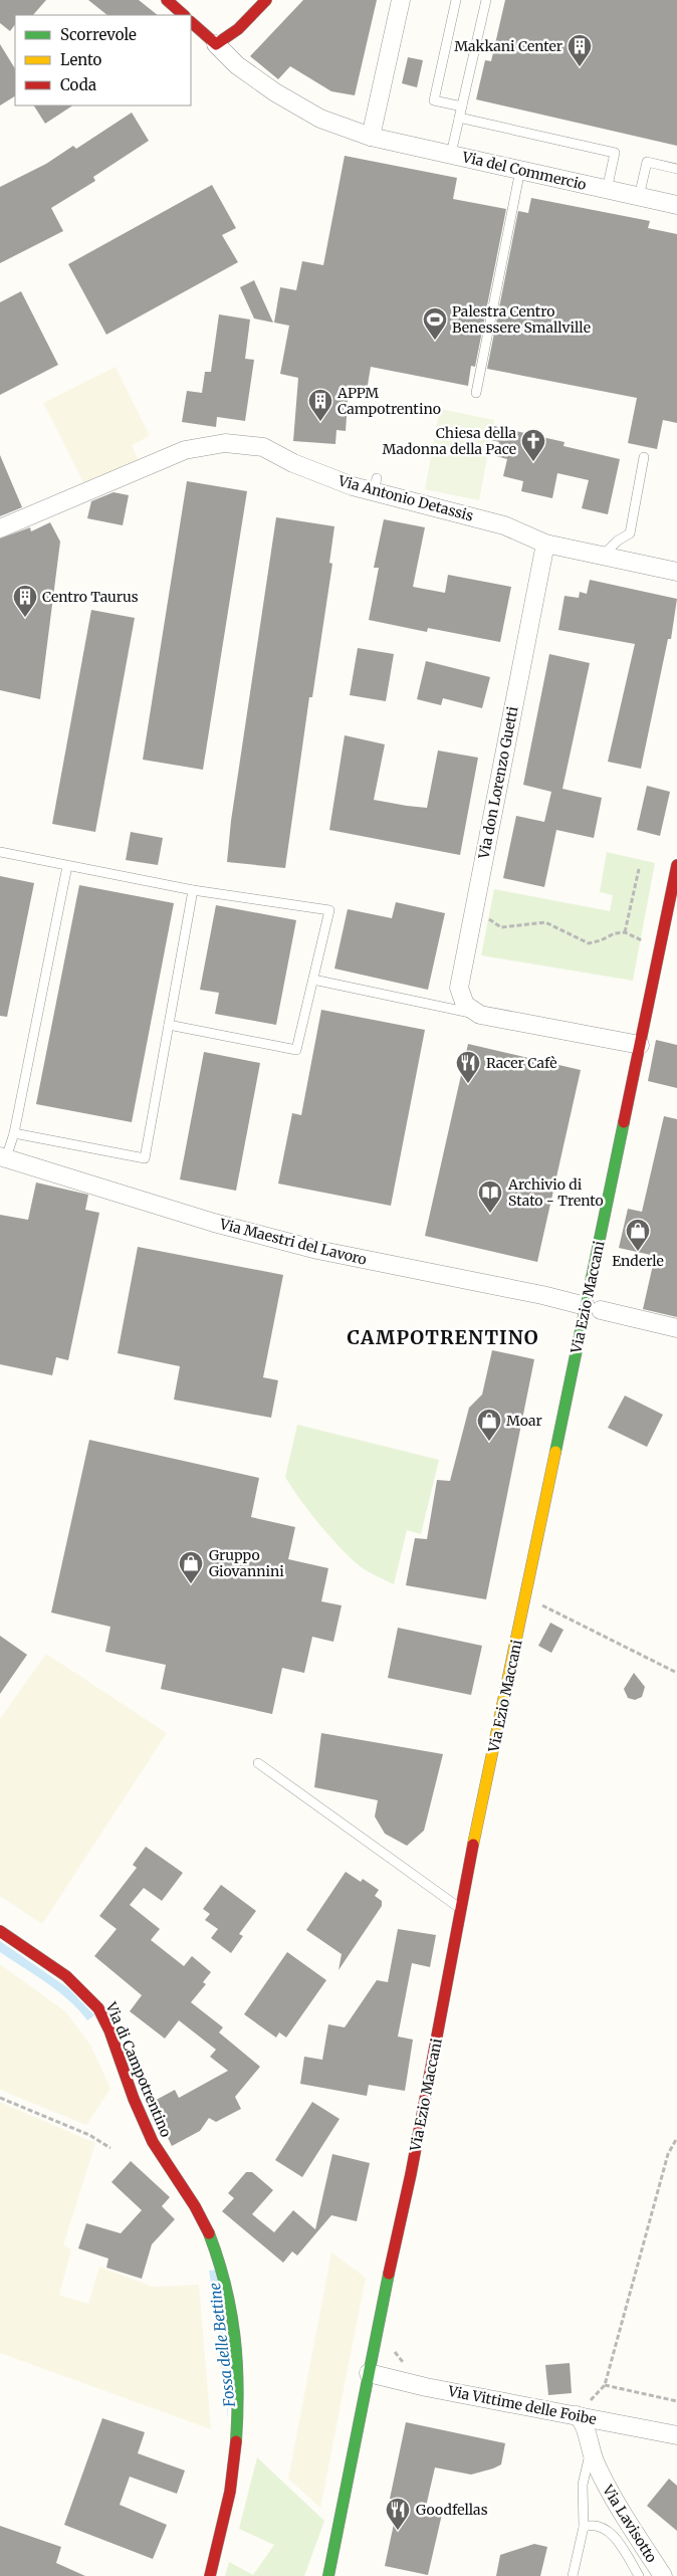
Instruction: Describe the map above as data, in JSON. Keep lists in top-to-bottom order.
{
  "streets": {
    "street": [
      "Via del Commercio",
      "Via Antonio Detassis",
      "Via don Lorenzo Guetti",
      "Via Maestri del Lavoro",
      "Via Ezio Maccani",
      "Via di Campotrentino",
      "Via Vittime delle Foibe",
      "Via Lavisotto"
    ]
  },
  "crossings": [
    ["Via Antonio Detassis", "Via don Lorenzo Guetti"],
    ["Via Maestri del Lavoro", "Via Ezio Maccani"],
    ["Via Ezio Maccani", "Via Vittime delle Foibe"],
    ["Via Vittime delle Foibe", "Via Lavisotto"]
  ],
  "districts": ["CAMPOTRENTINO"],
  "water": ["Fossa delle Bettine"],
  "places": {
    "building": ["Makkani Center", "APPM Campotrentino", "Centro Taurus"],
    "sports": ["Palestra Centro Benessere Smallville"],
    "church": ["Chiesa della Madonna della Pace"],
    "restaurant": ["Racer Cafè", "Goodfellas"],
    "library": ["Archivio di Stato - Trento"],
    "shop": ["Enderle", "Moar", "Gruppo Giovannini"]
  },
  "legend": ["Scorrevole", "Lento", "Coda"]
}
